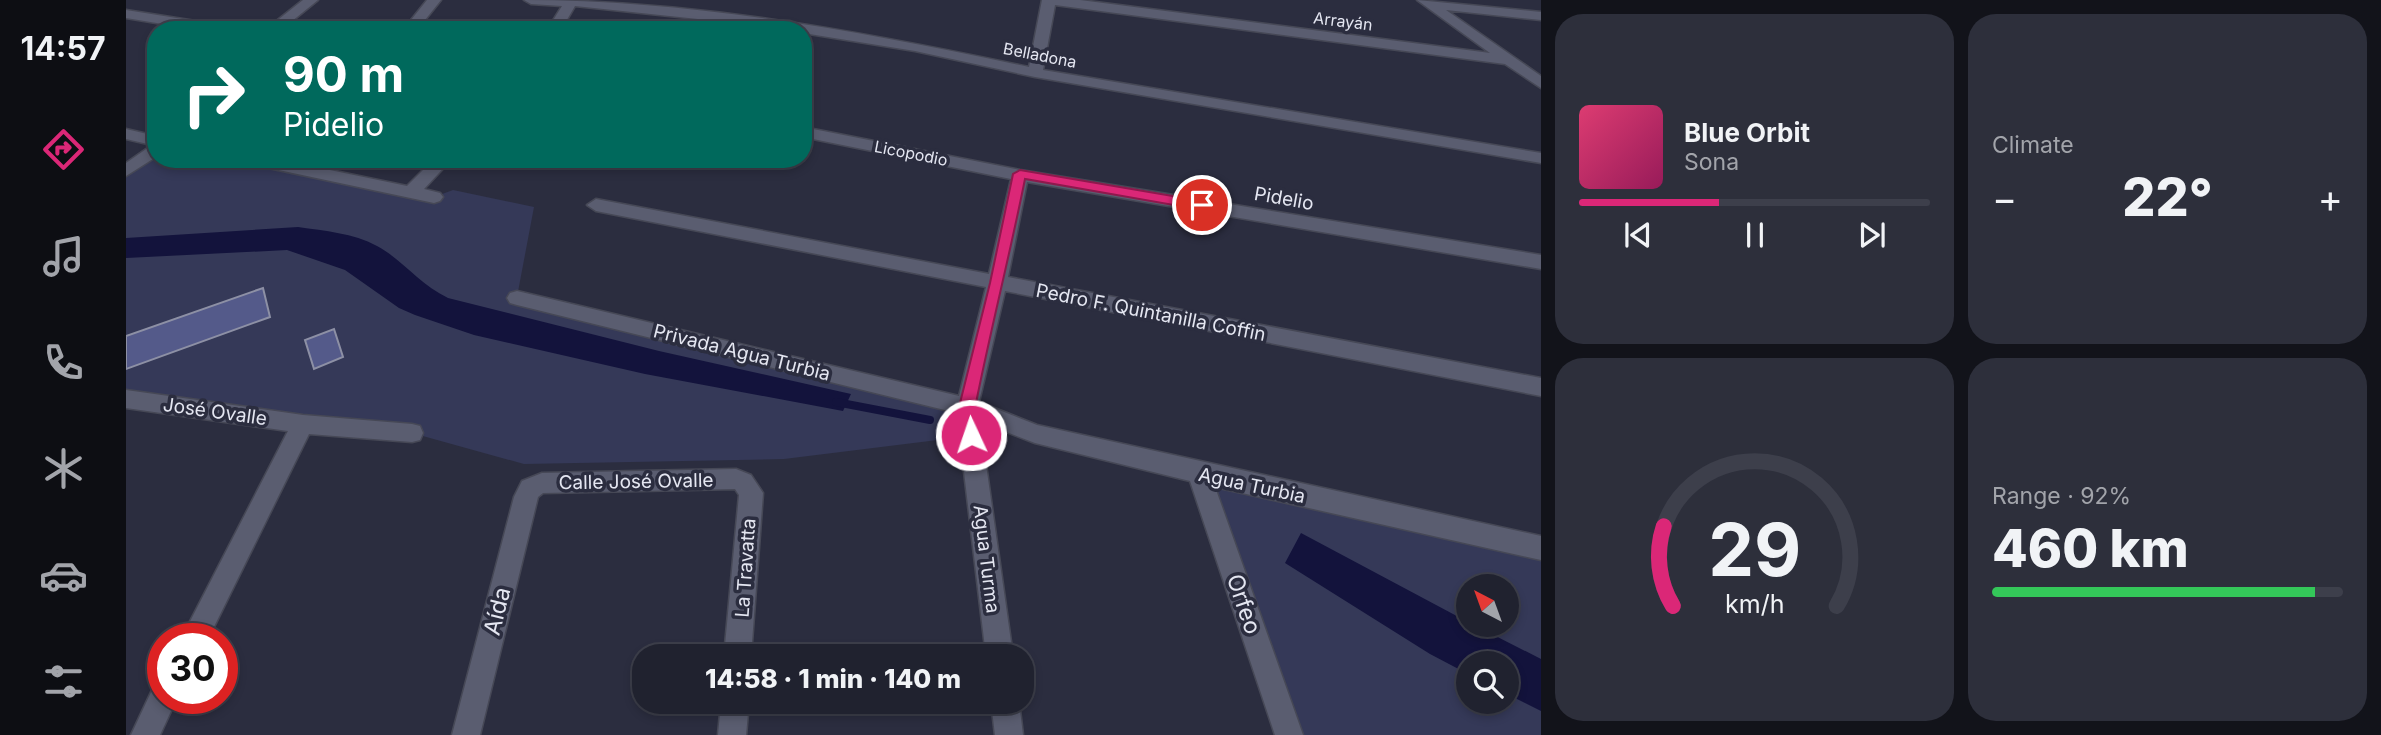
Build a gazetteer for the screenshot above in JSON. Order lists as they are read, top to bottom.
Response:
{
  "streets": {
    "street": [
      "Arrayán",
      "Belladona",
      "Licopodio",
      "Pidelio",
      "Pedro F. Quintanilla Coffin",
      "Privada Agua Turbia",
      "José Ovalle",
      "Calle José Ovalle",
      "Agua Turbia",
      "Agua Turma",
      "La Travatta",
      "Orfeo",
      "Aída"
    ]
  },
  "crossings": [
    ["Licopodio", "Pidelio"],
    ["Licopodio", "Agua Turma"],
    ["Pidelio", "Agua Turma"],
    ["Pedro F. Quintanilla Coffin", "Agua Turma"],
    ["Privada Agua Turbia", "Agua Turbia"],
    ["Privada Agua Turbia", "Agua Turma"],
    ["Calle José Ovalle", "La Travatta"],
    ["Calle José Ovalle", "Aída"],
    ["Agua Turbia", "Agua Turma"],
    ["Agua Turbia", "Orfeo"]
  ],
  "north": "top left",
  "page": {
    "tabs": "14:57",
    "tile": [
      "Climate",
      ["Range · 92%", "460 km"]
    ],
    "turn": ["90 m", "Pidelio"],
    "song": ["Blue Orbit", "Sona"],
    "heat": ["−", "22°", "+"],
    "limit": "30",
    "trip": "14:58 · 1 min · 140 m",
    "gauge": ["29", "km/h"]
  }
}
